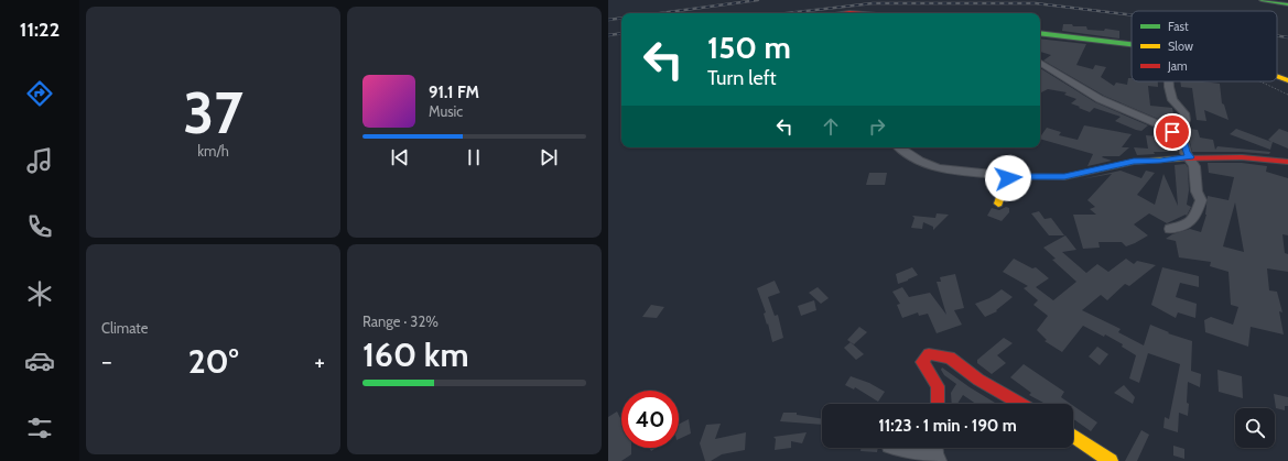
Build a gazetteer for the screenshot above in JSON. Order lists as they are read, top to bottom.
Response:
{
  "legend": ["Fast", "Slow", "Jam"],
  "page": {
    "tabs": "11:22",
    "tile": [
      ["37", "km/h"],
      "Climate",
      ["Range · 32%", "160 km"]
    ],
    "turn": ["150 m", "Turn left"],
    "song": ["91.1 FM", "Music"],
    "heat": ["−", "20°", "+"],
    "limit": "40",
    "trip": "11:23 · 1 min · 190 m"
  }
}
